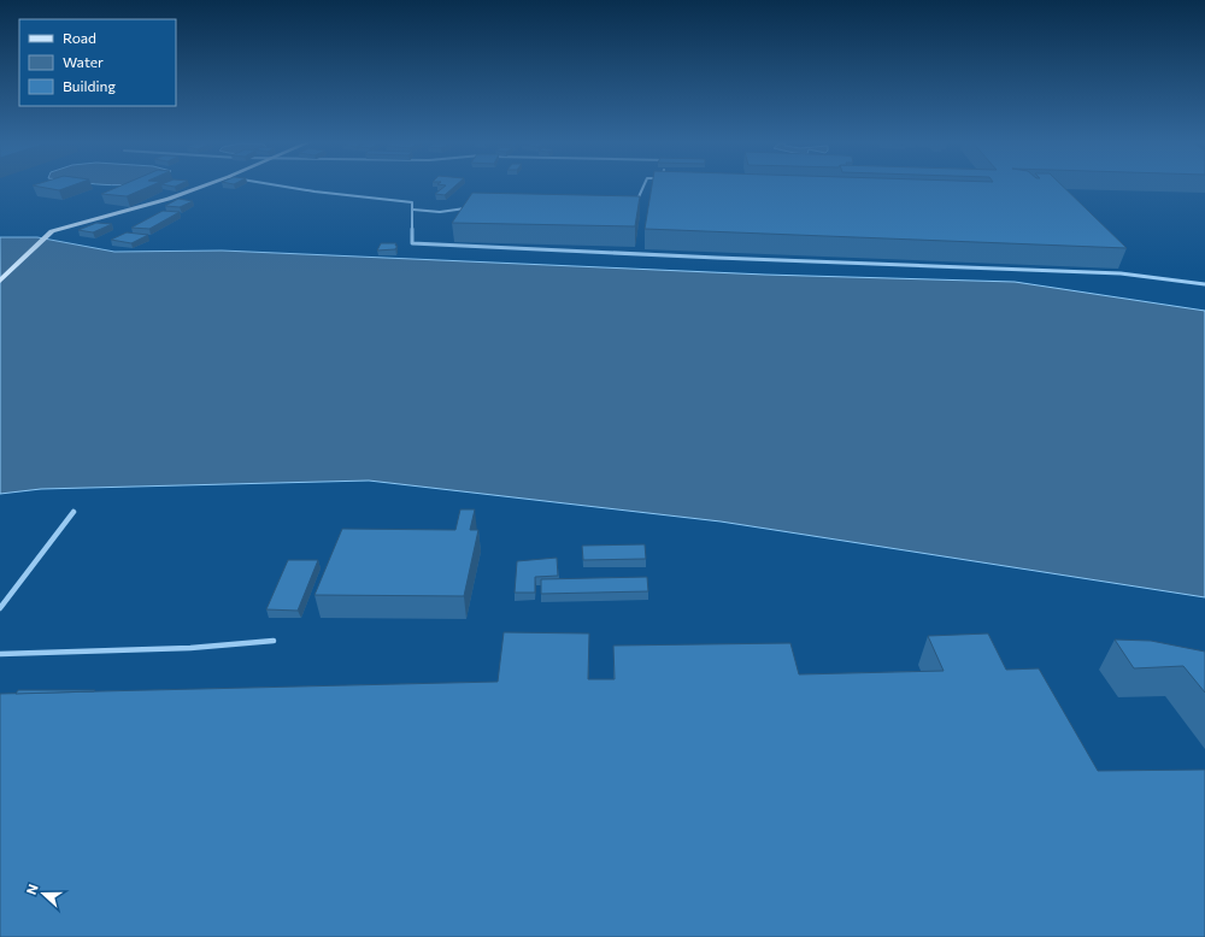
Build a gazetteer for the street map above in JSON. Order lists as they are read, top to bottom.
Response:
{
  "legend": ["Road", "Water", "Building"],
  "north": "left"
}
